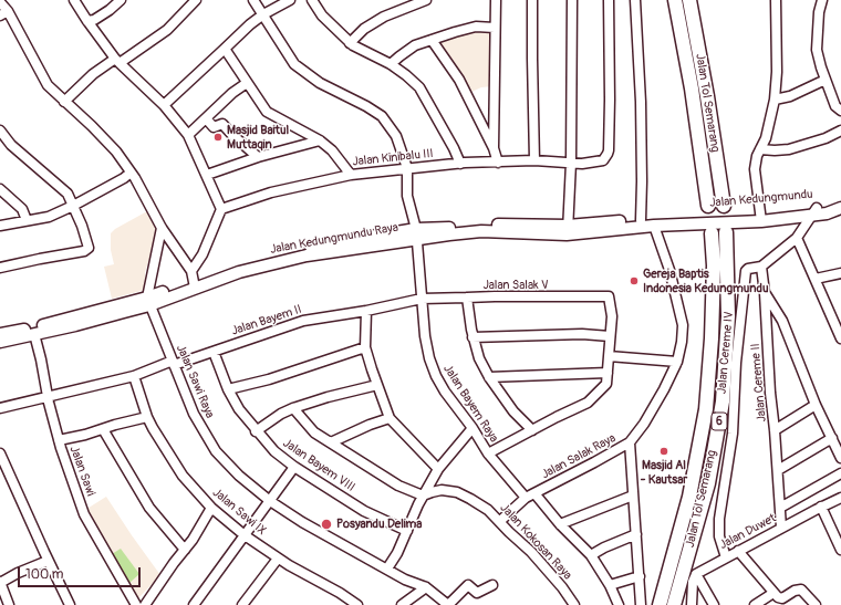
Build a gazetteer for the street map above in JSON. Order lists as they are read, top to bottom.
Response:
{
  "streets": {
    "highway": ["Jalan Tol Semarang", "6"],
    "main road": ["Jalan Kedungmundu", "Jalan Kedungmundu Raya"],
    "street": [
      "Jalan Kinibalu III",
      "Jalan Salak V",
      "Jalan Bayem II",
      "Jalan Cereme IV",
      "Jalan Sawi Raya",
      "Jalan Cereme II",
      "Jalan Bayem Raya",
      "Jalan Salak Raya",
      "Jalan Bayem VIII",
      "Jalan Sawi",
      "Jalan Sawi IX",
      "Jalan Duwet",
      "Jalan Kokosan Raya"
    ]
  },
  "crossings": [
    ["Jalan Kinibalu III", "Jalan Bayem Raya"],
    ["Jalan Kedungmundu", "Jalan Kedungmundu Raya"],
    ["Jalan Kedungmundu Raya", "Jalan Sawi Raya"],
    ["Jalan Kedungmundu Raya", "Jalan Bayem Raya"],
    ["Jalan Kedungmundu Raya", "Jalan Salak Raya"],
    ["Jalan Kedungmundu Raya", "Jalan Sawi"],
    ["Jalan Salak V", "Jalan Bayem II"],
    ["Jalan Salak V", "Jalan Bayem Raya"],
    ["Jalan Bayem II", "Jalan Sawi Raya"],
    ["Jalan Bayem II", "Jalan Bayem Raya"],
    ["Jalan Bayem II", "Jalan Bayem VIII"],
    ["Jalan Bayem II", "Jalan Sawi"],
    ["Jalan Bayem II", "Jalan Sawi IX"],
    ["Jalan Cereme IV", "Jalan Cereme II"],
    ["Jalan Cereme IV", "Jalan Duwet"],
    ["Jalan Cereme II", "Jalan Duwet"],
    ["Jalan Bayem Raya", "Jalan Salak Raya"],
    ["Jalan Salak Raya", "Jalan Kokosan Raya"]
  ],
  "places": [
    "Masjid Baitul Muttaqin",
    "Gereja Baptis Indonesia Kedungmundu",
    "Masjid Al - Kautsar",
    "Posyandu Delima"
  ],
  "scale_bar": "100 m"
}
